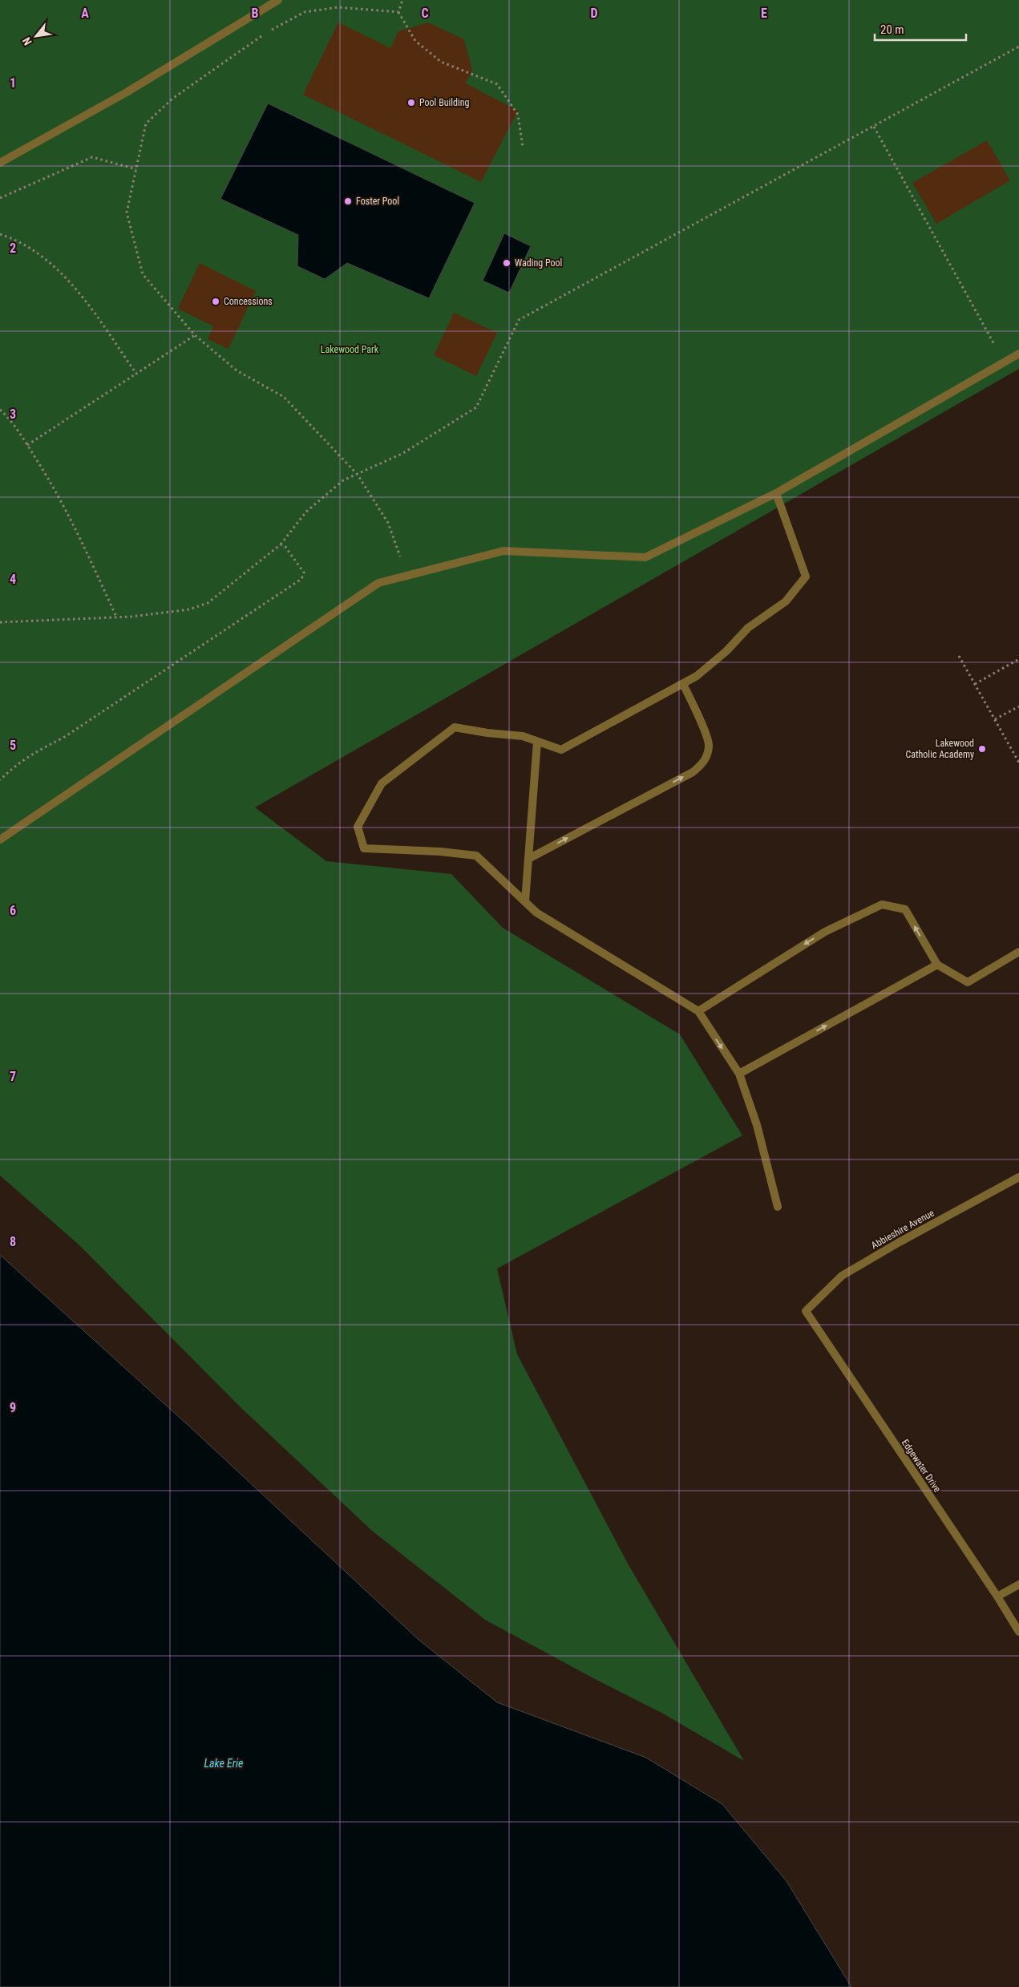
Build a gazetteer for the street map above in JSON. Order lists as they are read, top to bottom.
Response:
{
  "streets": {
    "street": ["Abbieshire Avenue", "Edgewater Drive"]
  },
  "crossings": [
    ["Abbieshire Avenue", "Edgewater Drive"]
  ],
  "water": ["Lake Erie"],
  "parks": ["Lakewood Park"],
  "places": [
    "Pool Building",
    "Foster Pool",
    "Wading Pool",
    "Concessions",
    "Lakewood Catholic Academy"
  ],
  "scale_bar": "20 m",
  "north": "bottom left",
  "grid": {
    "columns": [
      "A",
      "B",
      "C",
      "D",
      "E"
    ],
    "rows": [
      "1",
      "2",
      "3",
      "4",
      "5",
      "6",
      "7",
      "8",
      "9"
    ]
  }
}
